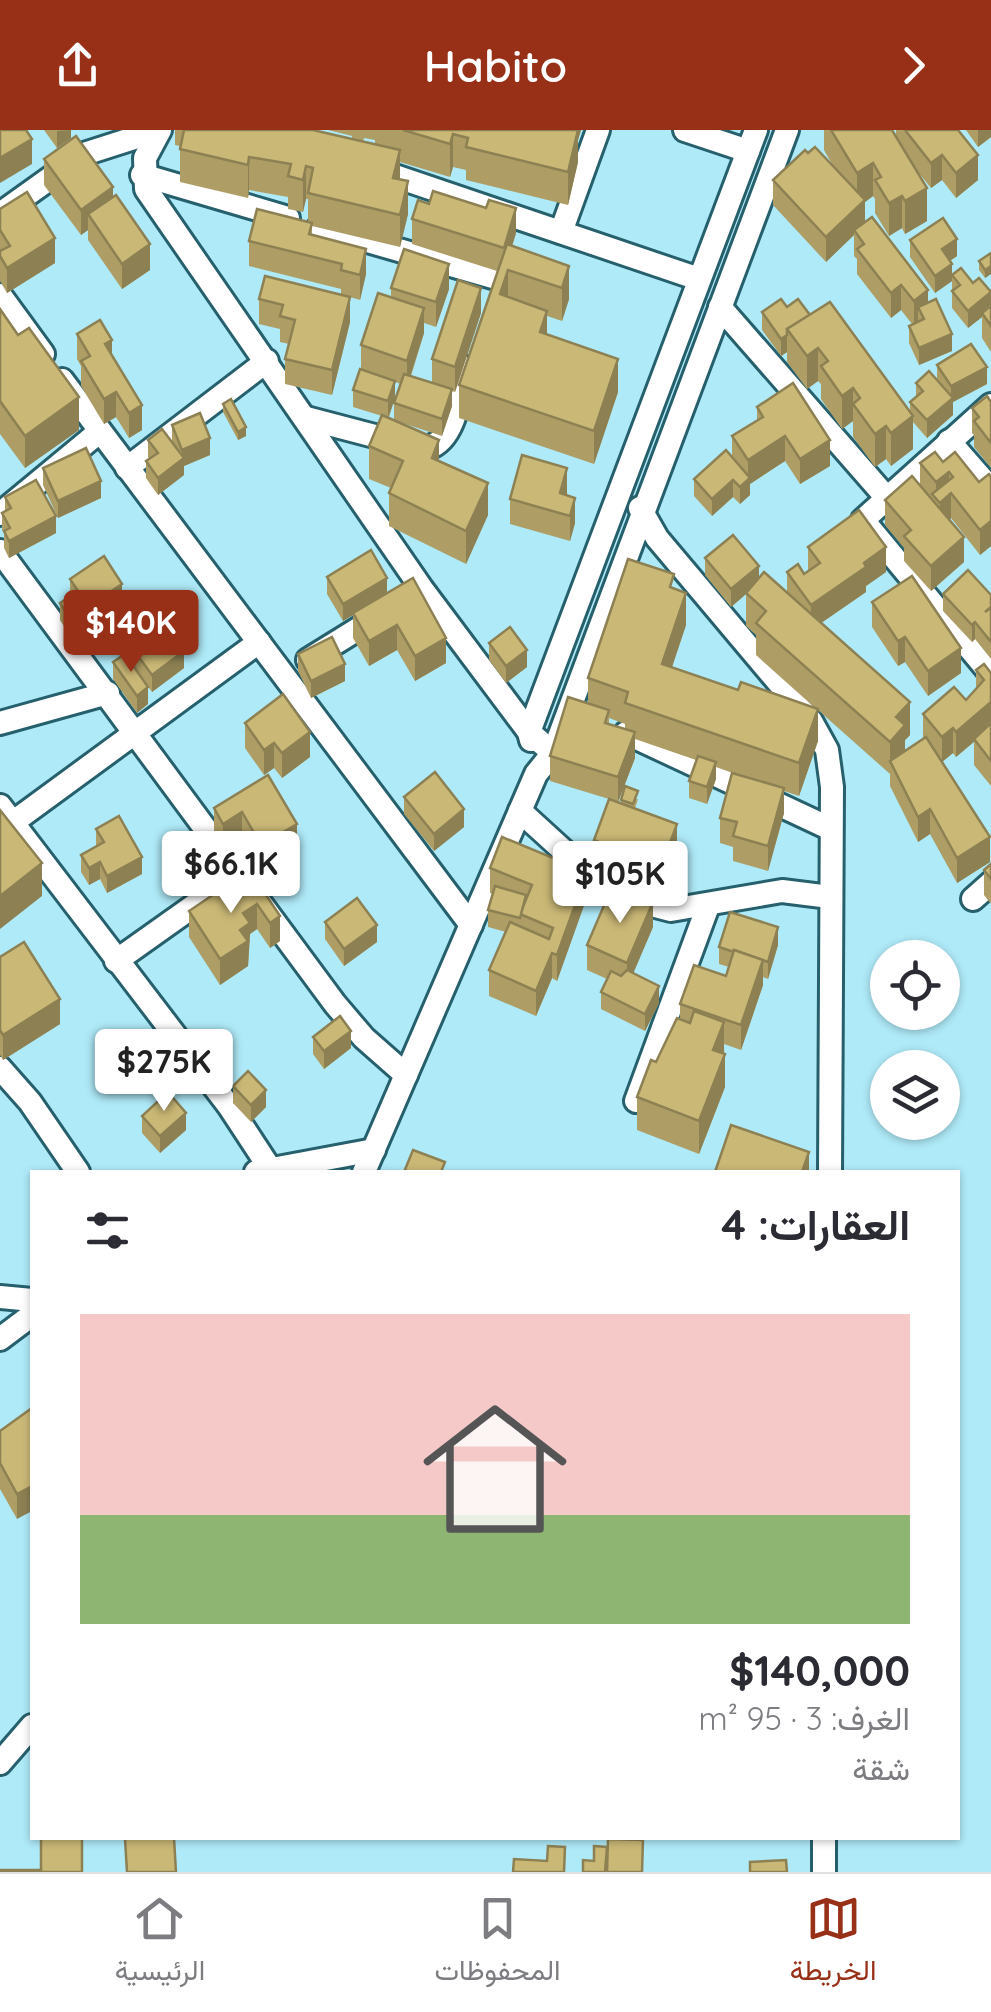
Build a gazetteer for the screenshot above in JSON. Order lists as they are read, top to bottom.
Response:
{
  "page": {
    "header": "Habito",
    "price": [
      "$140K",
      "$66.1K",
      "$105K",
      "$275K"
    ],
    "heading": "العقارات: 4",
    "list": [
      {
        "name": "$140,000",
        "note": "الغرف: 3 · 95 m² · شقة"
      }
    ],
    "tabs": ["الخريطة", "المحفوظات", "الرئيسية"]
  }
}
